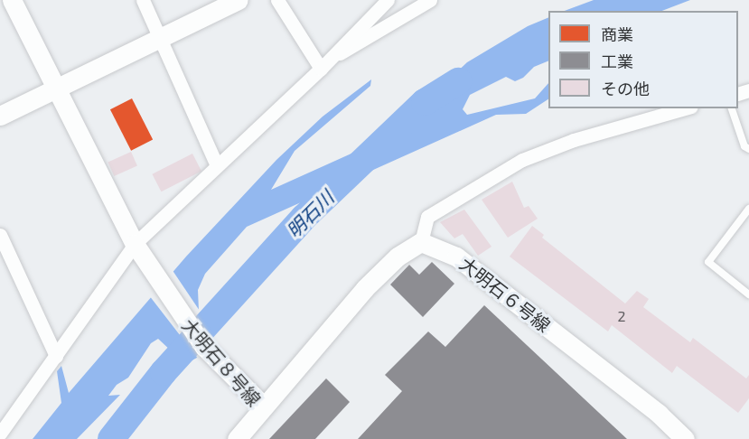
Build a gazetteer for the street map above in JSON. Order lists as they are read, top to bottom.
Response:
{
  "streets": {
    "street": ["大明石６号線", "大明石８号線"]
  },
  "water": ["明石川"],
  "house_numbers": ["2"],
  "legend": ["商業", "工業", "その他"]
}
